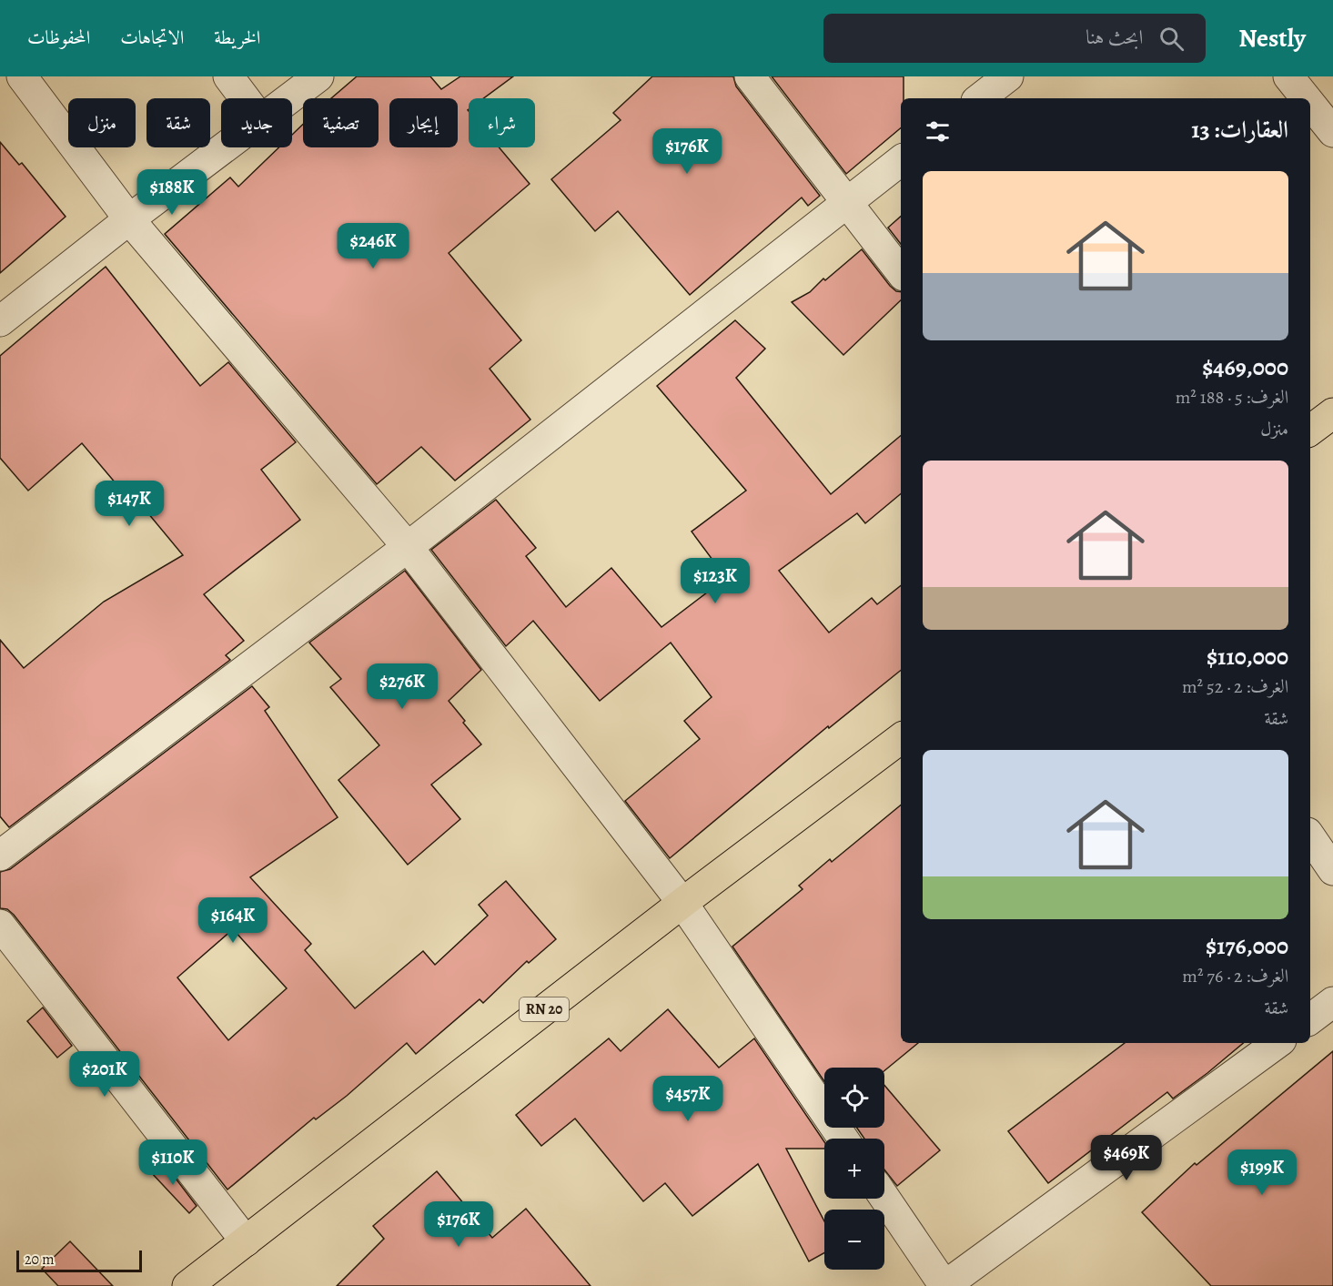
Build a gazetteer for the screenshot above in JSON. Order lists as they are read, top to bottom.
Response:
{
  "streets": {
    "highway": ["RN 20"]
  },
  "scale_bar": "20 m",
  "page": {
    "header": "Nestly",
    "search": "ابحث هنا",
    "nav": ["الخريطة", "الاتجاهات", "المحفوظات"],
    "chip": [
      "شراء",
      "إيجار",
      "تصفية",
      "جديد",
      "شقة",
      "منزل"
    ],
    "heading": "العقارات: 13",
    "price": [
      "$176K",
      "$188K",
      "$246K",
      "$147K",
      "$123K",
      "$276K",
      "$164K",
      "$201K",
      "$457K",
      "$469K",
      "$110K",
      "$199K",
      "$176K"
    ],
    "list": [
      {
        "name": "$469,000",
        "note": "الغرف: 5 · 188 m² · منزل"
      },
      {
        "name": "$110,000",
        "note": "الغرف: 2 · 52 m² · شقة"
      },
      {
        "name": "$176,000",
        "note": "الغرف: 2 · 76 m² · شقة"
      }
    ],
    "map_buttons": ["+", "−"],
    "scale": "20 m"
  }
}
